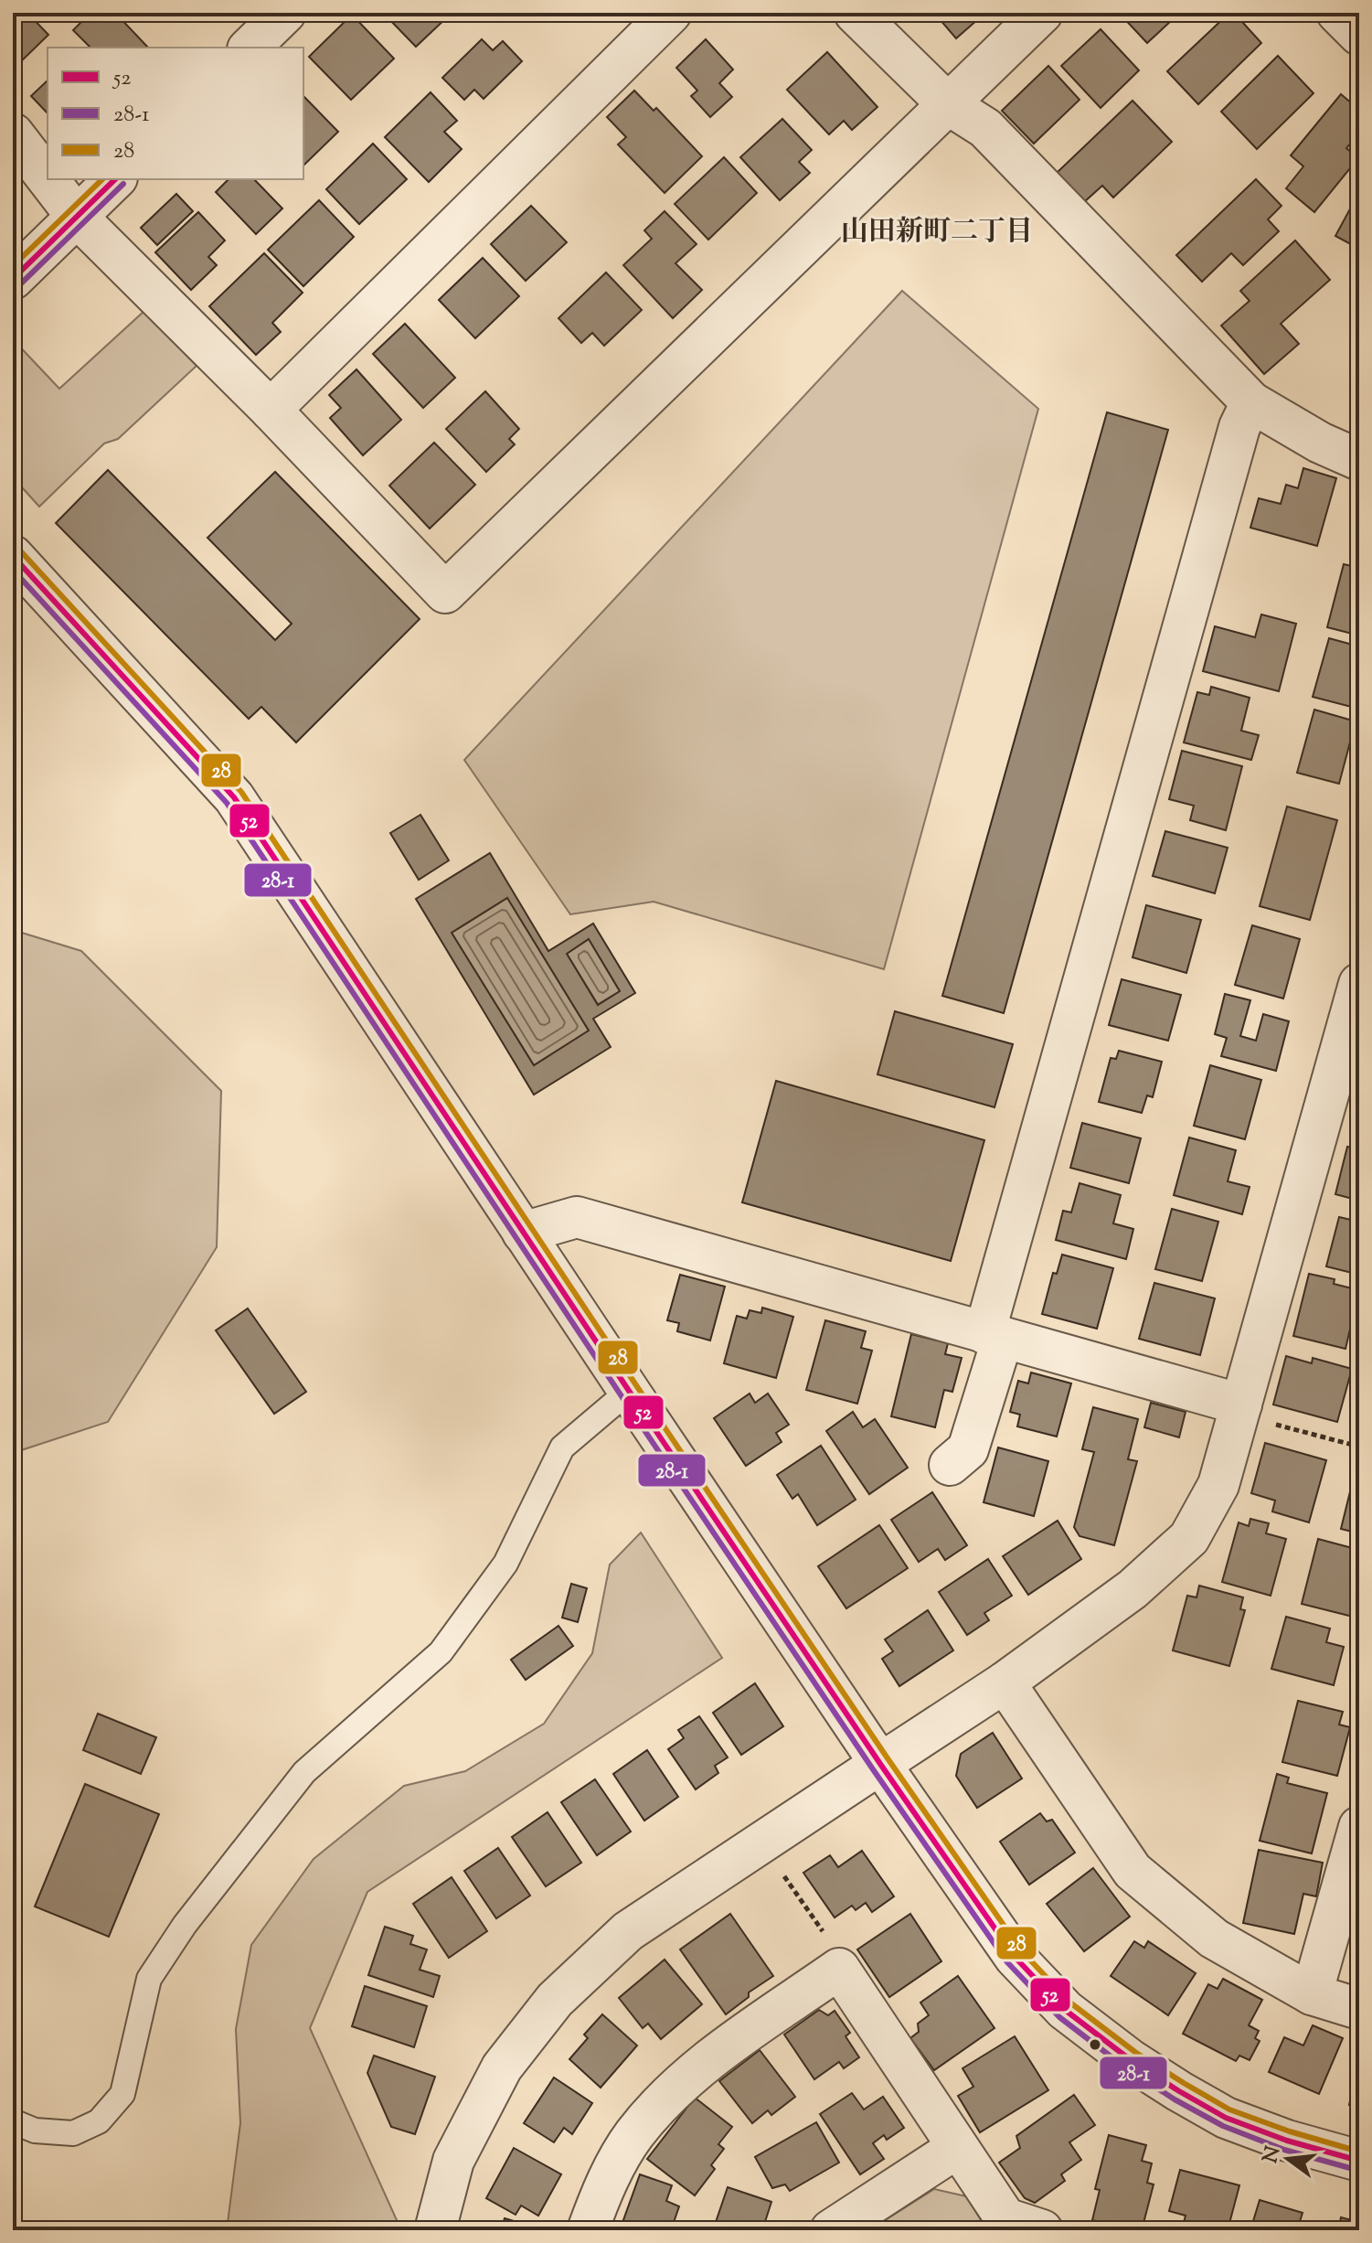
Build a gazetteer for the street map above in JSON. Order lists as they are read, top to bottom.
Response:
{
  "districts": ["山田新町二丁目"],
  "lines": ["transit line 52", "transit line 28", "transit line 28-1"],
  "legend": ["52", "28-1", "28"],
  "north": "left"
}
